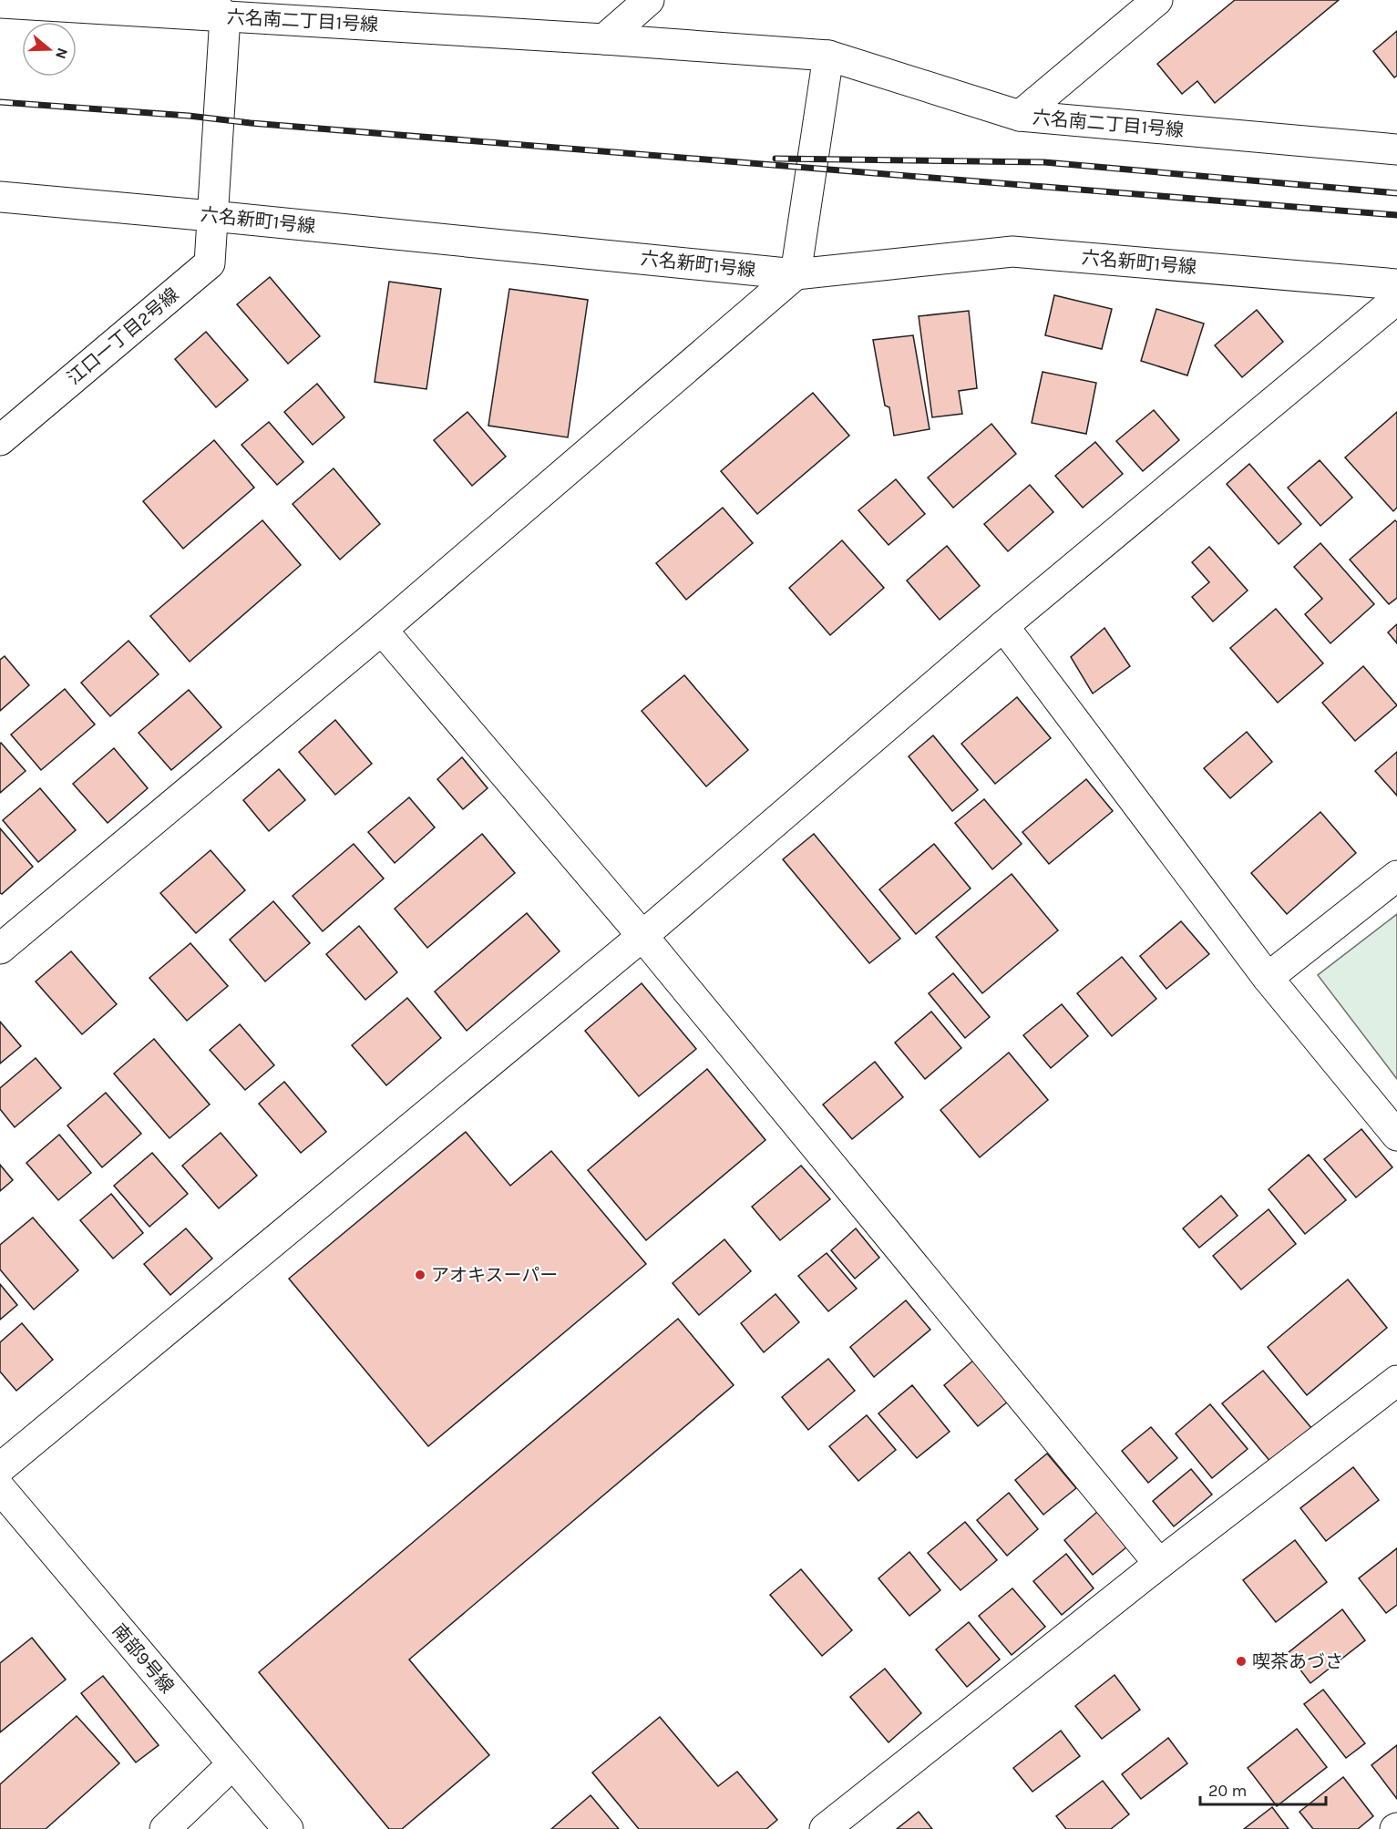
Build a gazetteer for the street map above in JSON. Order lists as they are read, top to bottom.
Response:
{
  "streets": {
    "street": [
      "六名南二丁目1号線",
      "六名新町1号線",
      "江口一丁目2号線",
      "南部9号線"
    ]
  },
  "crossings": [
    ["六名南二丁目1号線", "江口一丁目2号線"],
    ["六名新町1号線", "江口一丁目2号線"]
  ],
  "places": ["アオキスーパー", "喫茶あづさ"],
  "scale_bar": "20 m",
  "north": "right"
}
